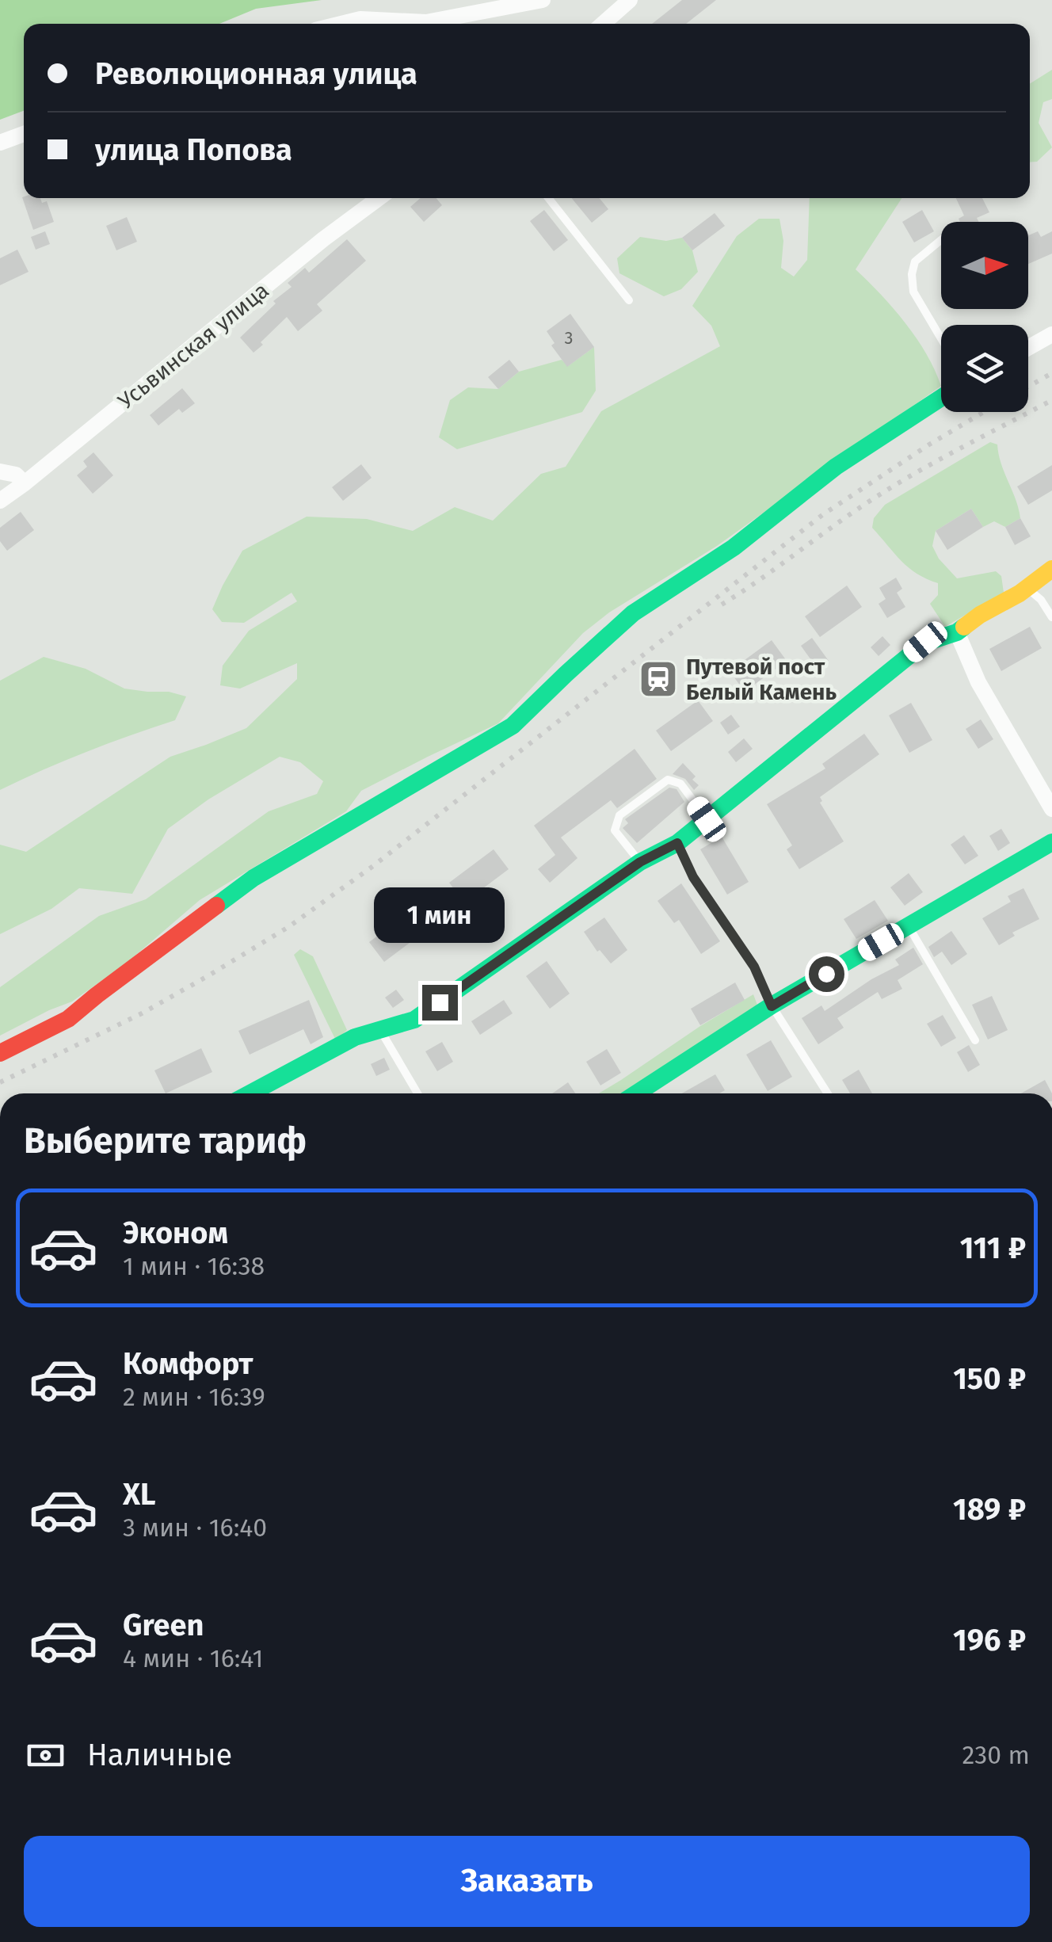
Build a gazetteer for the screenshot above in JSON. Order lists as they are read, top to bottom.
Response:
{
  "streets": {
    "street": ["Усьвинская улица"]
  },
  "places": {
    "station": ["Путевой пост Белый Камень"]
  },
  "house_numbers": ["3"],
  "north": "right",
  "page": {
    "banner": ["Революционная улица", "улица Попова"],
    "bubble": "1 мин",
    "heading": "Выберите тариф",
    "list": [
      {
        "name": "Эконом",
        "note": "1 мин · 16:38",
        "value": "111 ₽"
      },
      {
        "name": "Комфорт",
        "note": "2 мин · 16:39",
        "value": "150 ₽"
      },
      {
        "name": "XL",
        "note": "3 мин · 16:40",
        "value": "189 ₽"
      },
      {
        "name": "Green",
        "note": "4 мин · 16:41",
        "value": "196 ₽"
      }
    ],
    "pay": ["Наличные", "230 m"],
    "buttons": "Заказать"
  }
}
